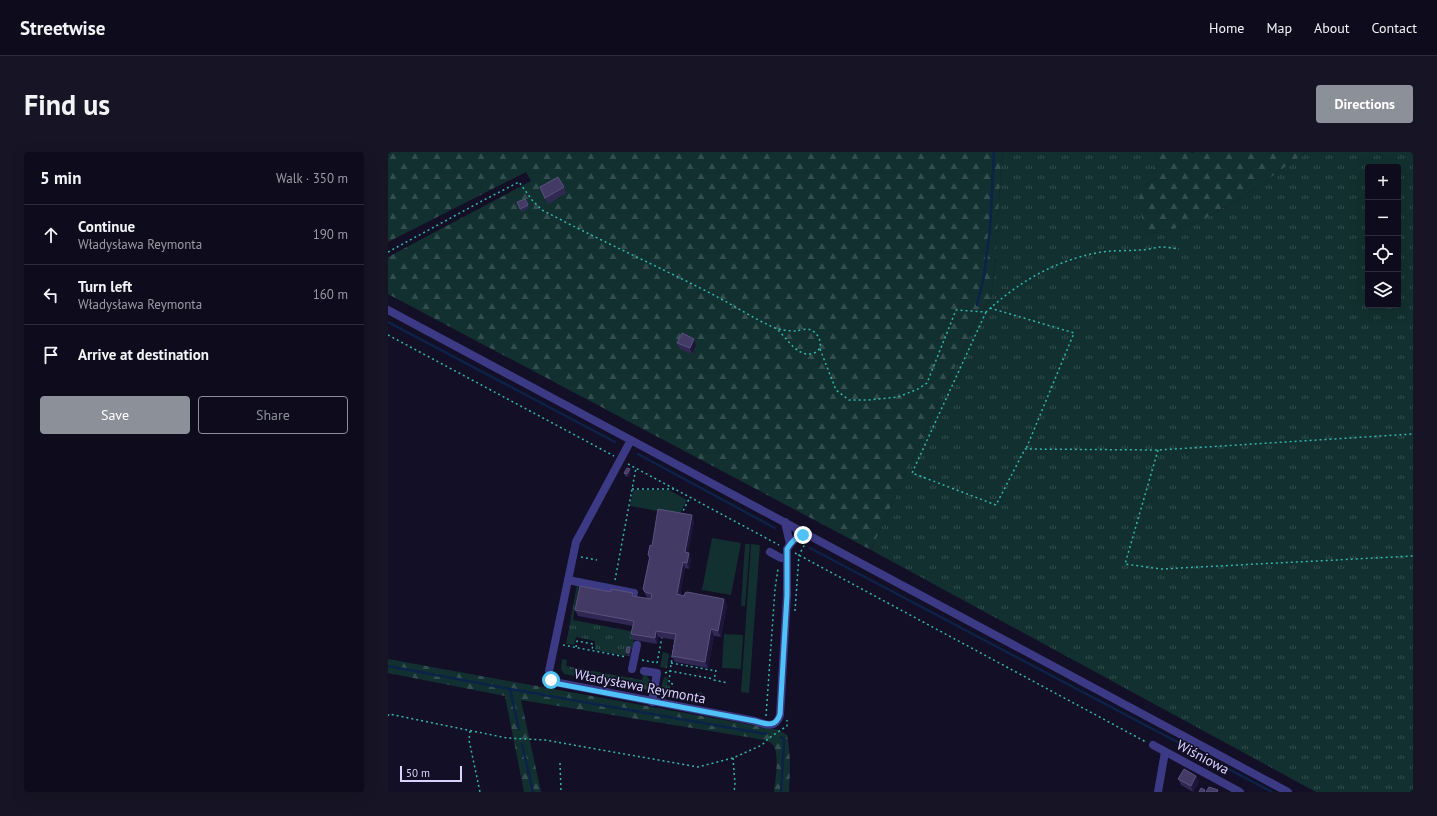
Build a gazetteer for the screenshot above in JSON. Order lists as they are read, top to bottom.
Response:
{
  "streets": {
    "street": ["Władysława Reymonta", "Wiśniowa"]
  },
  "scale_bar": "50 m",
  "page": {
    "header": "Streetwise",
    "nav": [
      "Home",
      "Map",
      "About",
      "Contact"
    ],
    "buttons": [
      "Directions",
      ["Save", "Share"]
    ],
    "title": "Find us",
    "heading": ["5 min", "Walk · 350 m"],
    "map_buttons": ["+", "−"],
    "list": [
      ["Continue", "Władysława Reymonta", "190 m"],
      ["Turn left", "Władysława Reymonta", "160 m"],
      "Arrive at destination"
    ],
    "scale": "50 m"
  }
}
